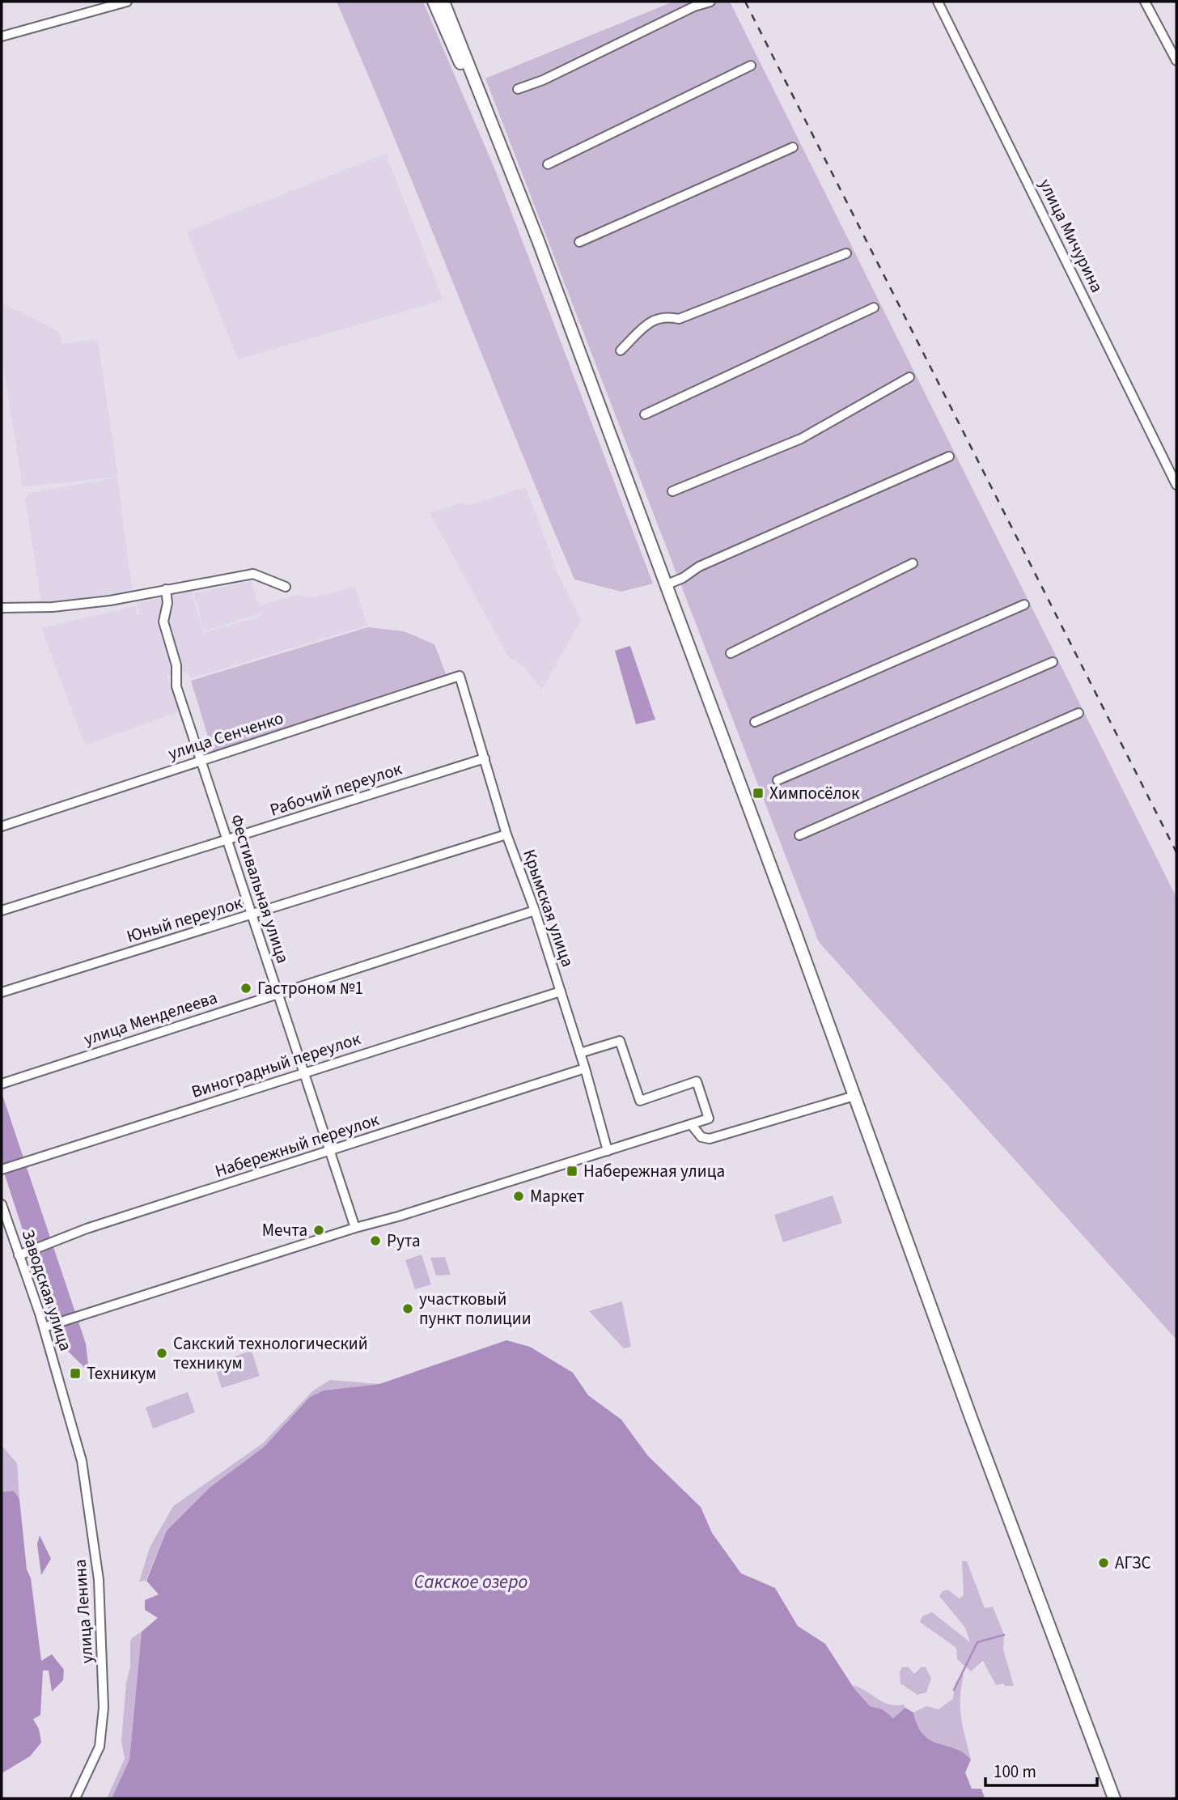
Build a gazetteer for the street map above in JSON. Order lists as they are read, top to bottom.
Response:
{
  "streets": {
    "street": [
      "улица Мичурина",
      "улица Сенченко",
      "Рабочий переулок",
      "Фестивальная улица",
      "Крымская улица",
      "Юный переулок",
      "улица Менделеева",
      "Виноградный переулок",
      "Набережный переулок",
      "Заводская улица",
      "улица Ленина"
    ]
  },
  "crossings": [
    ["улица Сенченко", "Фестивальная улица"],
    ["улица Сенченко", "Крымская улица"],
    ["Рабочий переулок", "Фестивальная улица"],
    ["Рабочий переулок", "Крымская улица"],
    ["Фестивальная улица", "Юный переулок"],
    ["Фестивальная улица", "улица Менделеева"],
    ["Фестивальная улица", "Виноградный переулок"],
    ["Фестивальная улица", "Набережный переулок"],
    ["Крымская улица", "Юный переулок"],
    ["Крымская улица", "улица Менделеева"],
    ["Крымская улица", "Виноградный переулок"],
    ["Крымская улица", "Набережный переулок"],
    ["Набережный переулок", "Заводская улица"],
    ["Заводская улица", "улица Ленина"]
  ],
  "water": ["Сакское озеро"],
  "places": {
    "transit": ["Химпосёлок", "Набережная улица", "Техникум"],
    "other": [
      "Гастроном №1",
      "Маркет",
      "Мечта",
      "Рута",
      "участковый пункт полиции",
      "Сакский технологический техникум",
      "АГЗС"
    ]
  },
  "scale_bar": "100 m"
}
